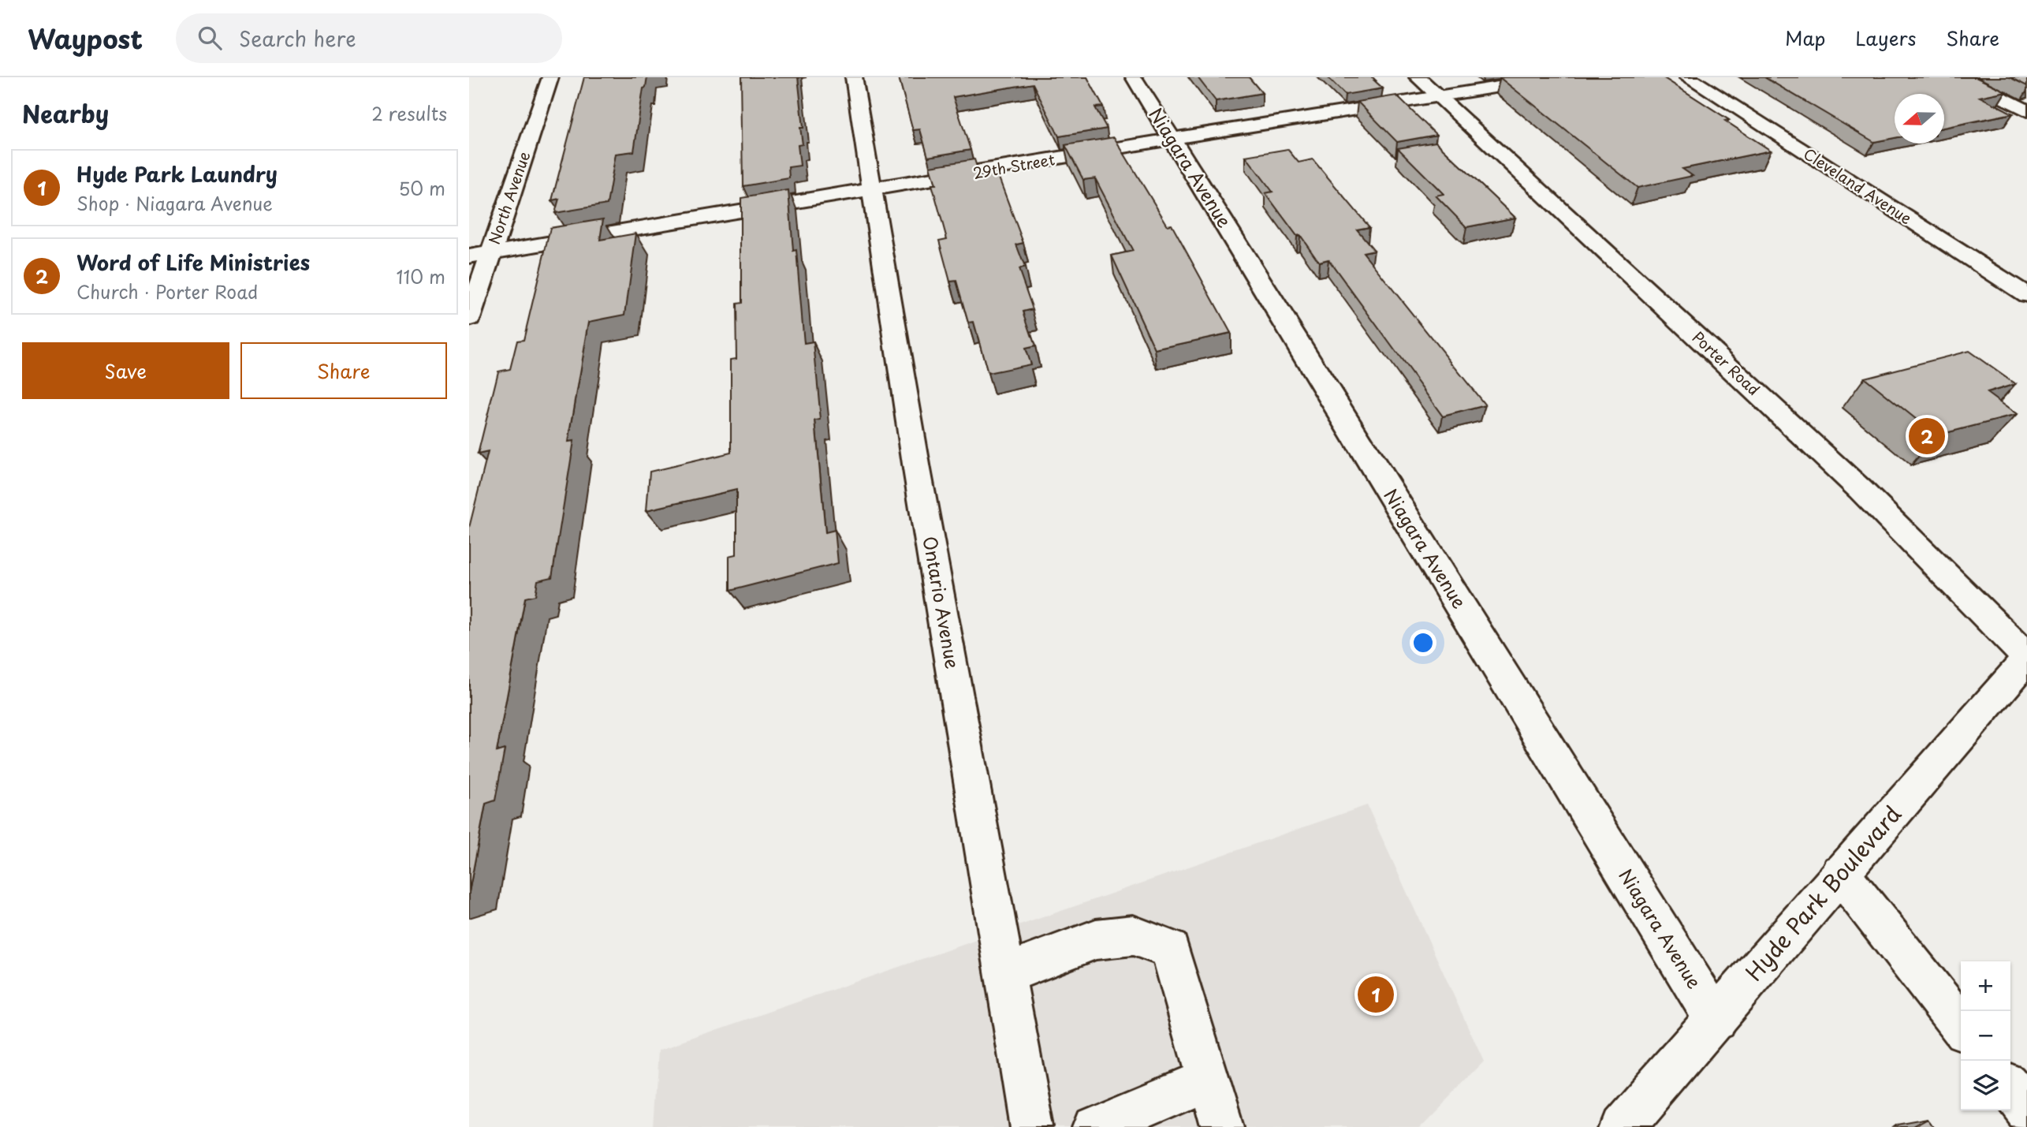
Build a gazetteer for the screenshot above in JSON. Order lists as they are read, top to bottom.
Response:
{
  "streets": {
    "street": [
      "29th Street",
      "Niagara Avenue",
      "Cleveland Avenue",
      "North Avenue",
      "Porter Road",
      "Ontario Avenue",
      "Hyde Park Boulevard"
    ]
  },
  "crossings": [
    ["29th Street", "Niagara Avenue"],
    ["29th Street", "North Avenue"],
    ["29th Street", "Porter Road"],
    ["29th Street", "Ontario Avenue"],
    ["Niagara Avenue", "Hyde Park Boulevard"],
    ["Porter Road", "Hyde Park Boulevard"]
  ],
  "north": "left",
  "page": {
    "header": "Waypost",
    "search": "Search here",
    "nav": ["Map", "Layers", "Share"],
    "heading": ["Nearby", "2 results"],
    "list": [
      {
        "mark": "1",
        "name": "Hyde Park Laundry",
        "note": "Shop · Niagara Avenue",
        "value": "50 m"
      },
      {
        "mark": "2",
        "name": "Word of Life Ministries",
        "note": "Church · Porter Road",
        "value": "110 m"
      }
    ],
    "buttons": ["Save", "Share"],
    "pins": ["2", "1"],
    "map_buttons": ["+", "−"]
  }
}
